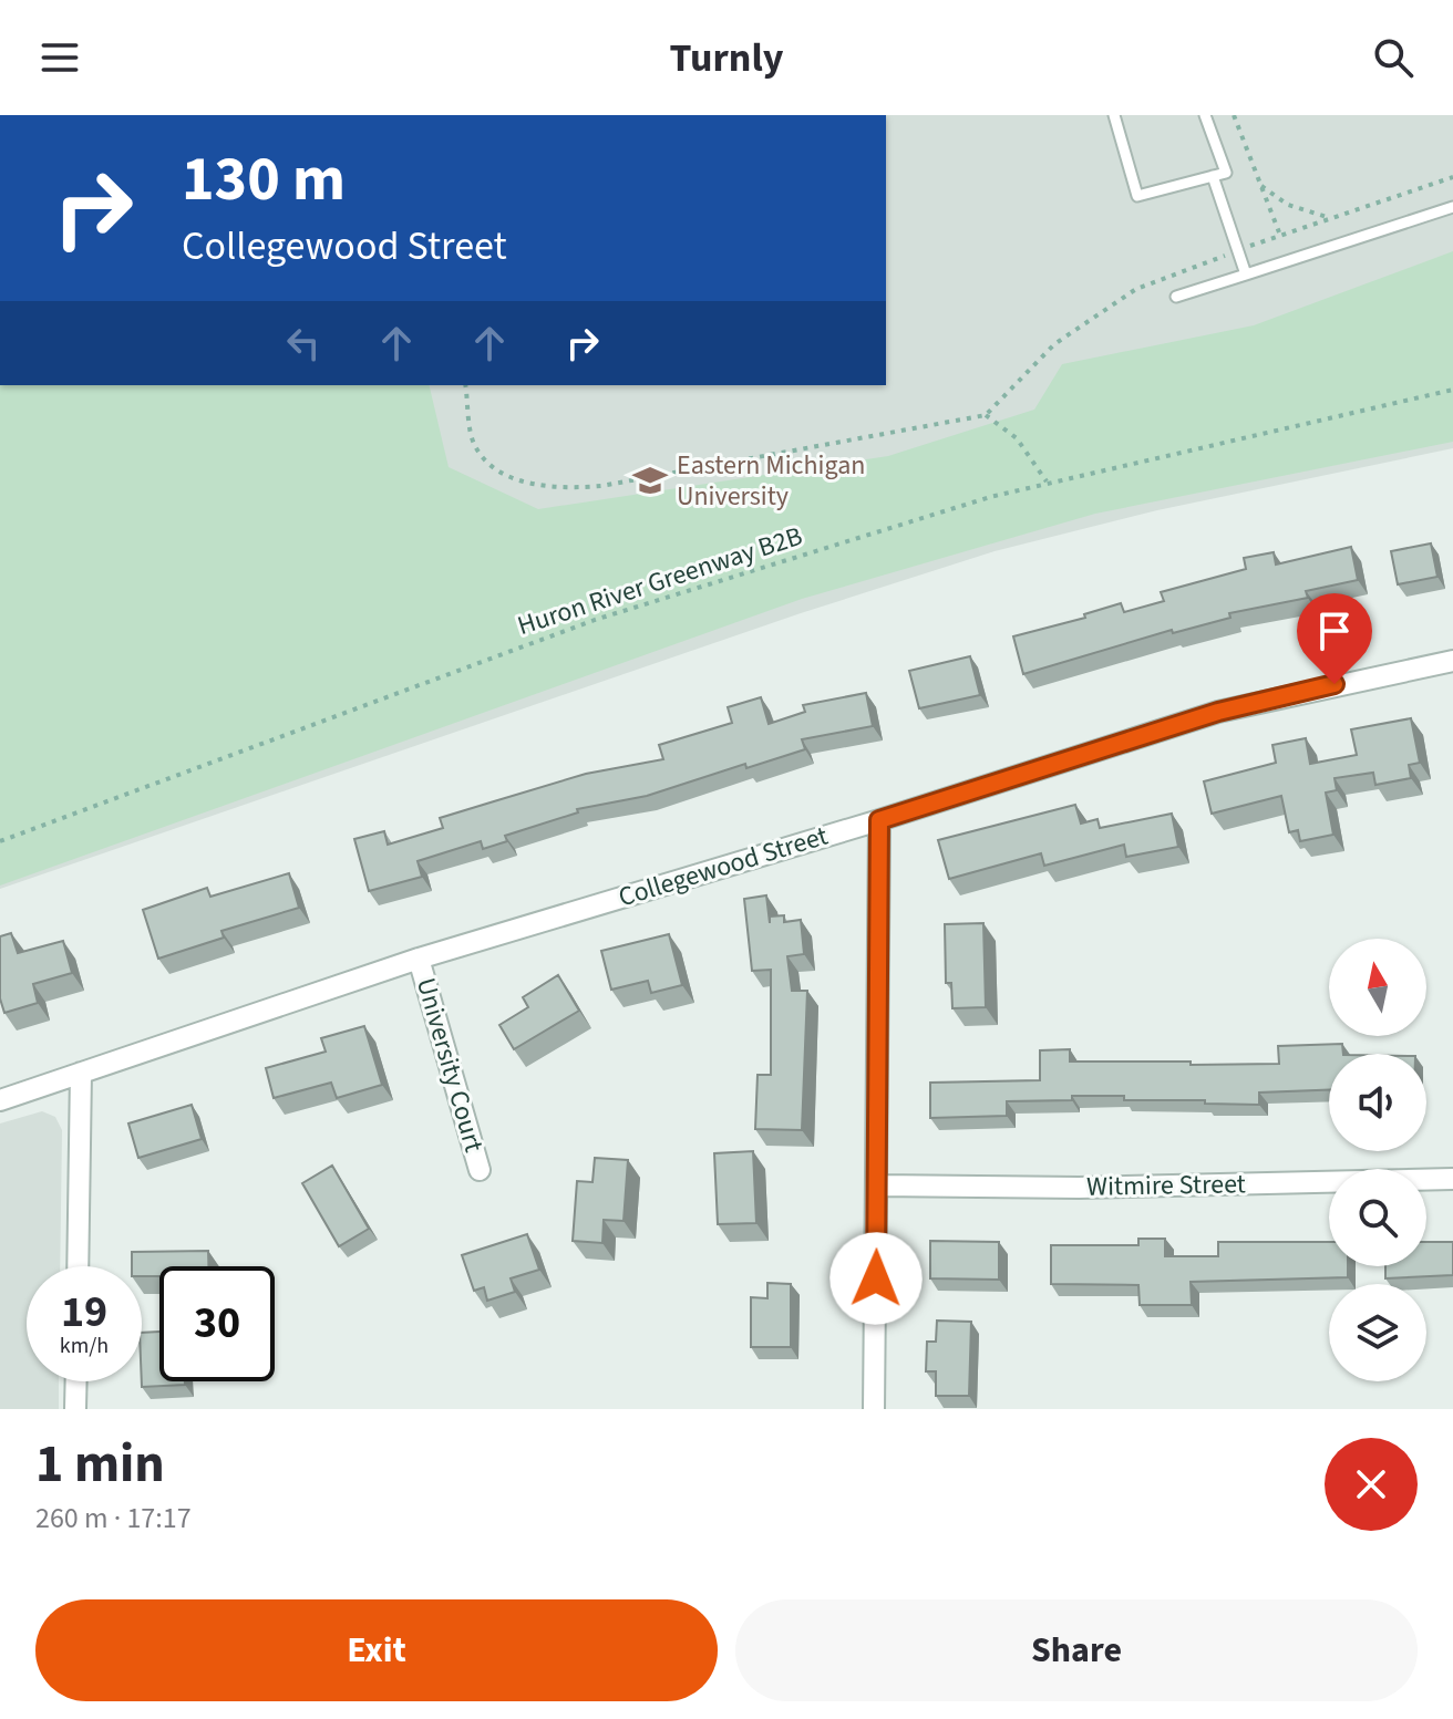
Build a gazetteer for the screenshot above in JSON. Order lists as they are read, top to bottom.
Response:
{
  "streets": {
    "street": ["Collegewood Street", "University Court", "Witmire Street"],
    "path": ["Huron River Greenway B2B"]
  },
  "crossings": [
    ["Collegewood Street", "University Court"]
  ],
  "places": {
    "school or university": ["Eastern Michigan University"]
  },
  "north": "top",
  "page": {
    "header": "Turnly",
    "turn": ["130 m", "Collegewood Street"],
    "speed": "19 km/h",
    "limit": "30",
    "heading": ["1 min", "260 m · 17:17"],
    "buttons": ["Exit", "Share"]
  }
}
